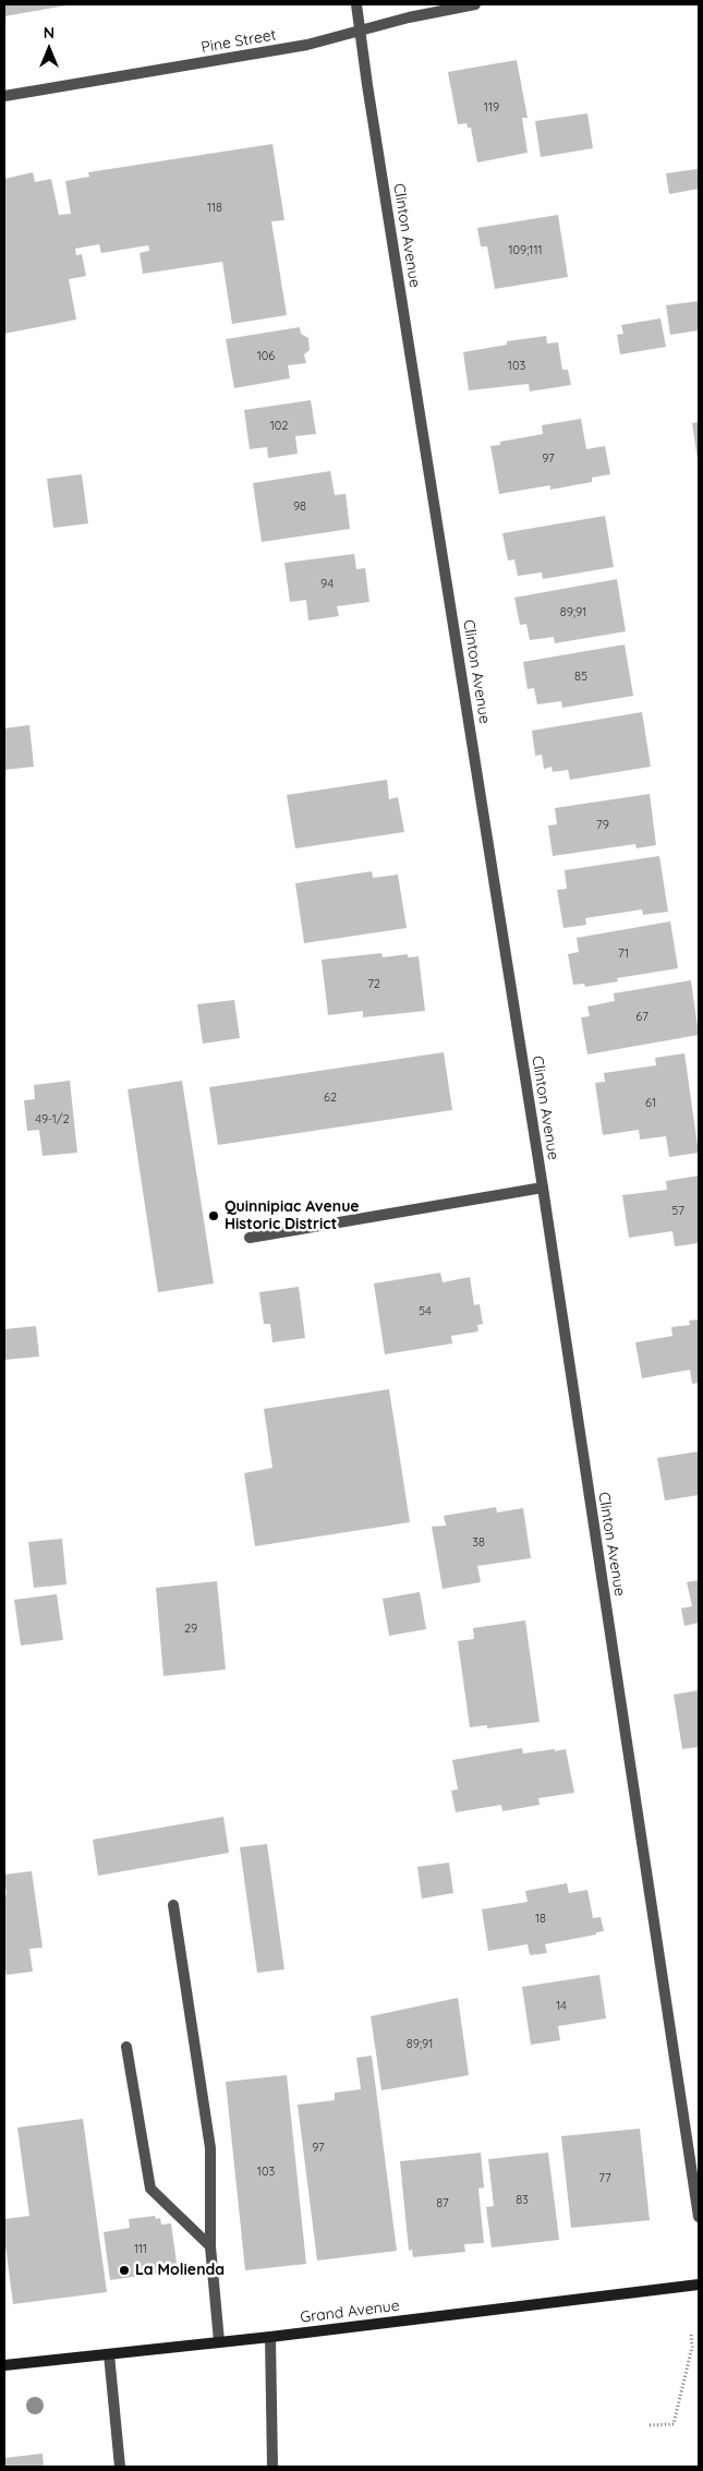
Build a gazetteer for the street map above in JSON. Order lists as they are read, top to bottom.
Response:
{
  "streets": {
    "main road": ["Grand Avenue"],
    "street": ["Pine Street", "Clinton Avenue"]
  },
  "crossings": [
    ["Pine Street", "Clinton Avenue"]
  ],
  "places": ["Quinnipiac Avenue Historic District", "La Molienda"],
  "house_numbers": [
    "119",
    "118",
    "109;111",
    "106",
    "103",
    "102",
    "97",
    "98",
    "94",
    "89;91",
    "85",
    "79",
    "71",
    "72",
    "67",
    "62",
    "61",
    "49-1/2",
    "57",
    "54",
    "38",
    "29",
    "18",
    "14",
    "89;91",
    "97",
    "103",
    "77",
    "83",
    "87",
    "111"
  ],
  "north": "top"
}
